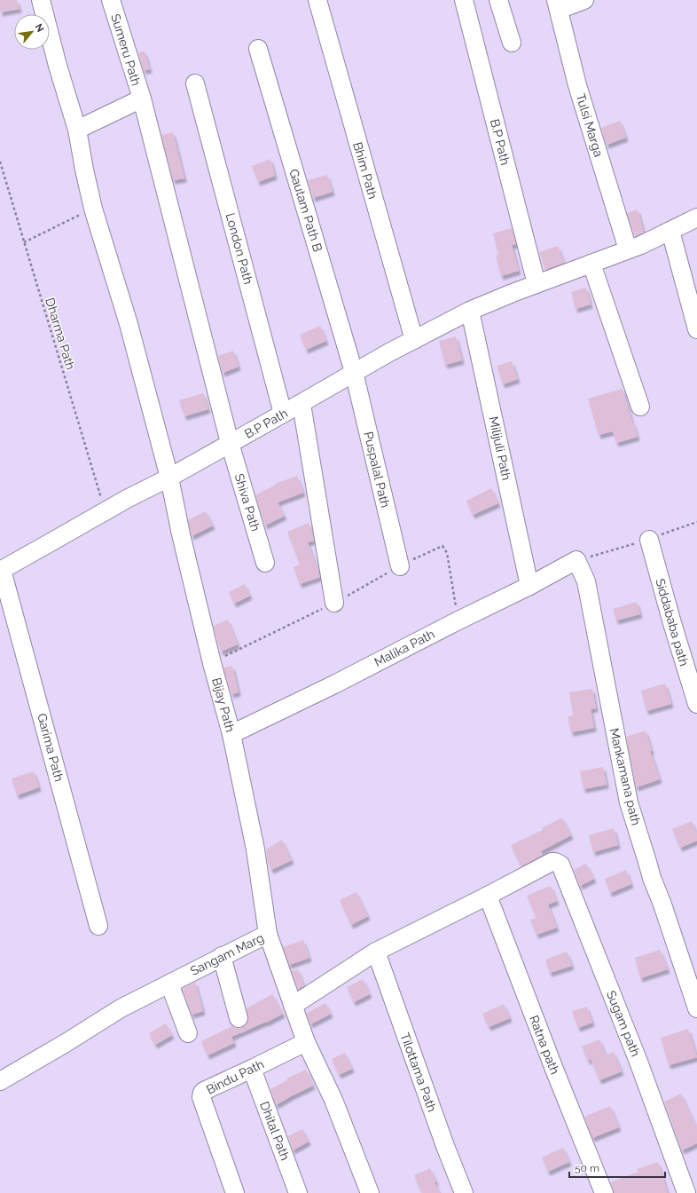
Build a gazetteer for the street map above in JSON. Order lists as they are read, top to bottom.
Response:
{
  "streets": {
    "street": [
      "Sumeru Path",
      "Tulsi Marga",
      "B.P Path",
      "Bhim Path",
      "Gautam Path B",
      "London Path",
      "Milijuli Path",
      "Puspalal Path",
      "Shiva Path",
      "Siddababa path",
      "Malika Path",
      "Bijay Path",
      "Garima Path",
      "Mankamana path",
      "Sangam Marg",
      "Sugam path",
      "Ratna path",
      "Tilottama Path",
      "Bindu Path",
      "Dhital Path"
    ],
    "path": ["Dharma Path"]
  },
  "crossings": [
    ["Sumeru Path", "B.P Path"],
    ["Sumeru Path", "Shiva Path"],
    ["Tulsi Marga", "B.P Path"],
    ["B.P Path", "Bhim Path"],
    ["B.P Path", "Gautam Path B"],
    ["B.P Path", "London Path"],
    ["B.P Path", "Dharma Path"],
    ["B.P Path", "Milijuli Path"],
    ["B.P Path", "Puspalal Path"],
    ["B.P Path", "Shiva Path"],
    ["B.P Path", "Bijay Path"],
    ["B.P Path", "Garima Path"],
    ["Gautam Path B", "Puspalal Path"],
    ["Milijuli Path", "Malika Path"],
    ["Malika Path", "Bijay Path"],
    ["Malika Path", "Mankamana path"],
    ["Bijay Path", "Sangam Marg"],
    ["Sangam Marg", "Bindu Path"],
    ["Sugam path", "Ratna path"],
    ["Bindu Path", "Dhital Path"]
  ],
  "scale_bar": "50 m",
  "north": "top right"
}
